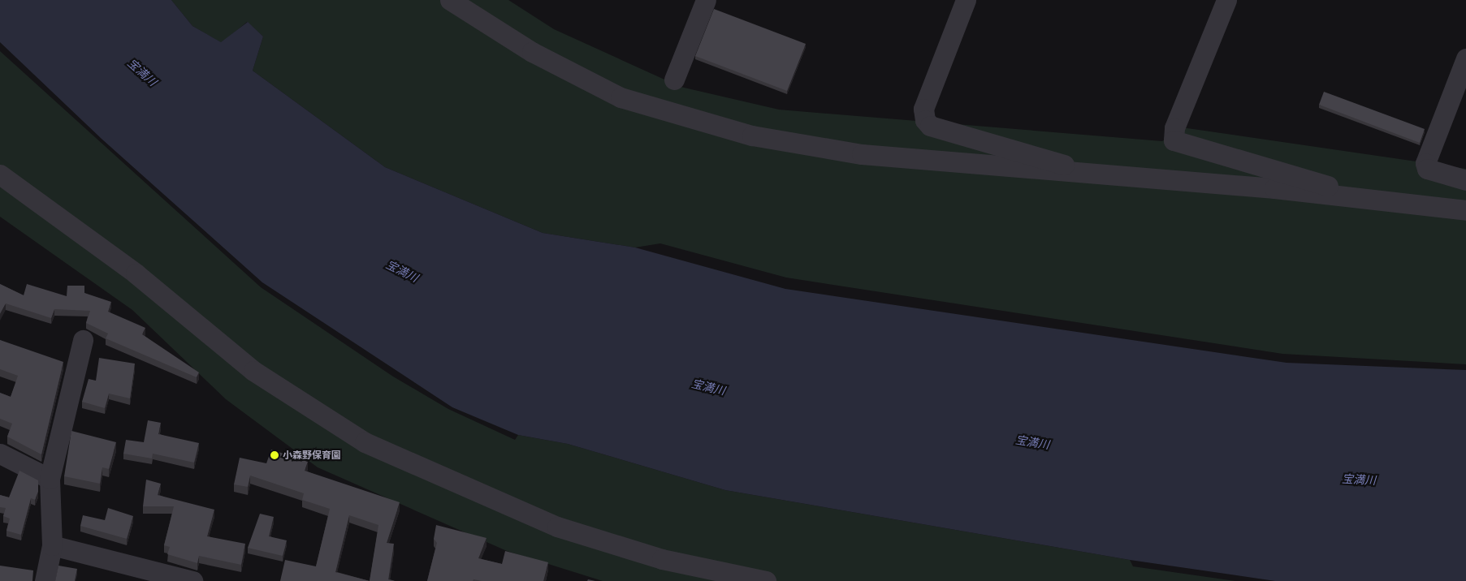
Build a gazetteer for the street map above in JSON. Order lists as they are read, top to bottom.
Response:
{
  "water": ["宝満川"],
  "places": ["小森野保育園"]
}
